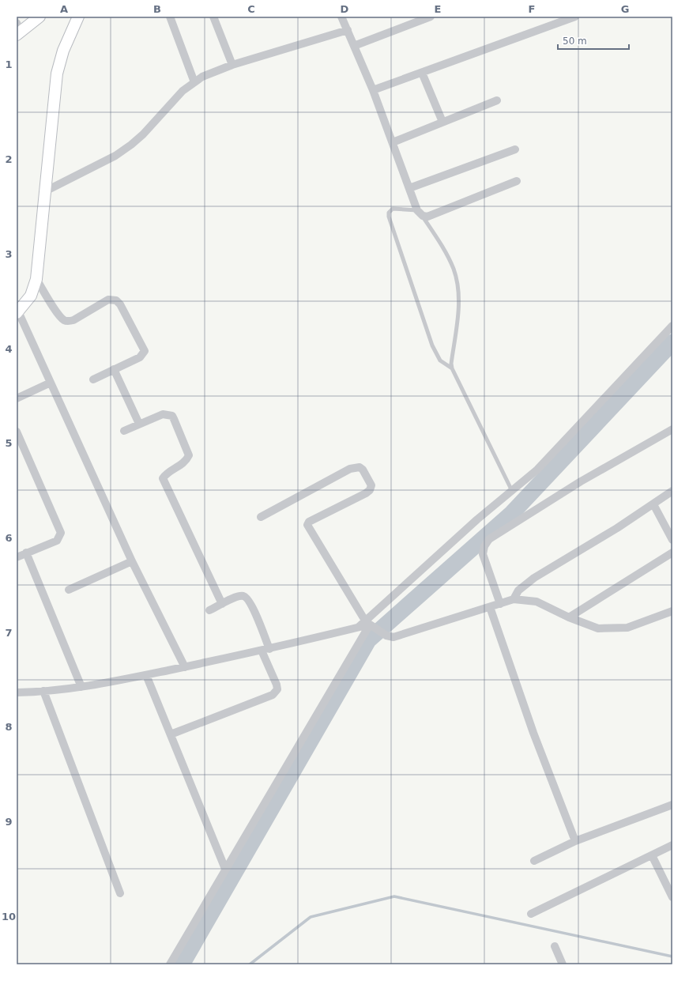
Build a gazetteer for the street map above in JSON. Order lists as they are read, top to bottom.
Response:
{
  "scale_bar": "50 m",
  "grid": {
    "columns": [
      "A",
      "B",
      "C",
      "D",
      "E",
      "F",
      "G"
    ],
    "rows": [
      "1",
      "2",
      "3",
      "4",
      "5",
      "6",
      "7",
      "8",
      "9",
      "10"
    ]
  }
}
